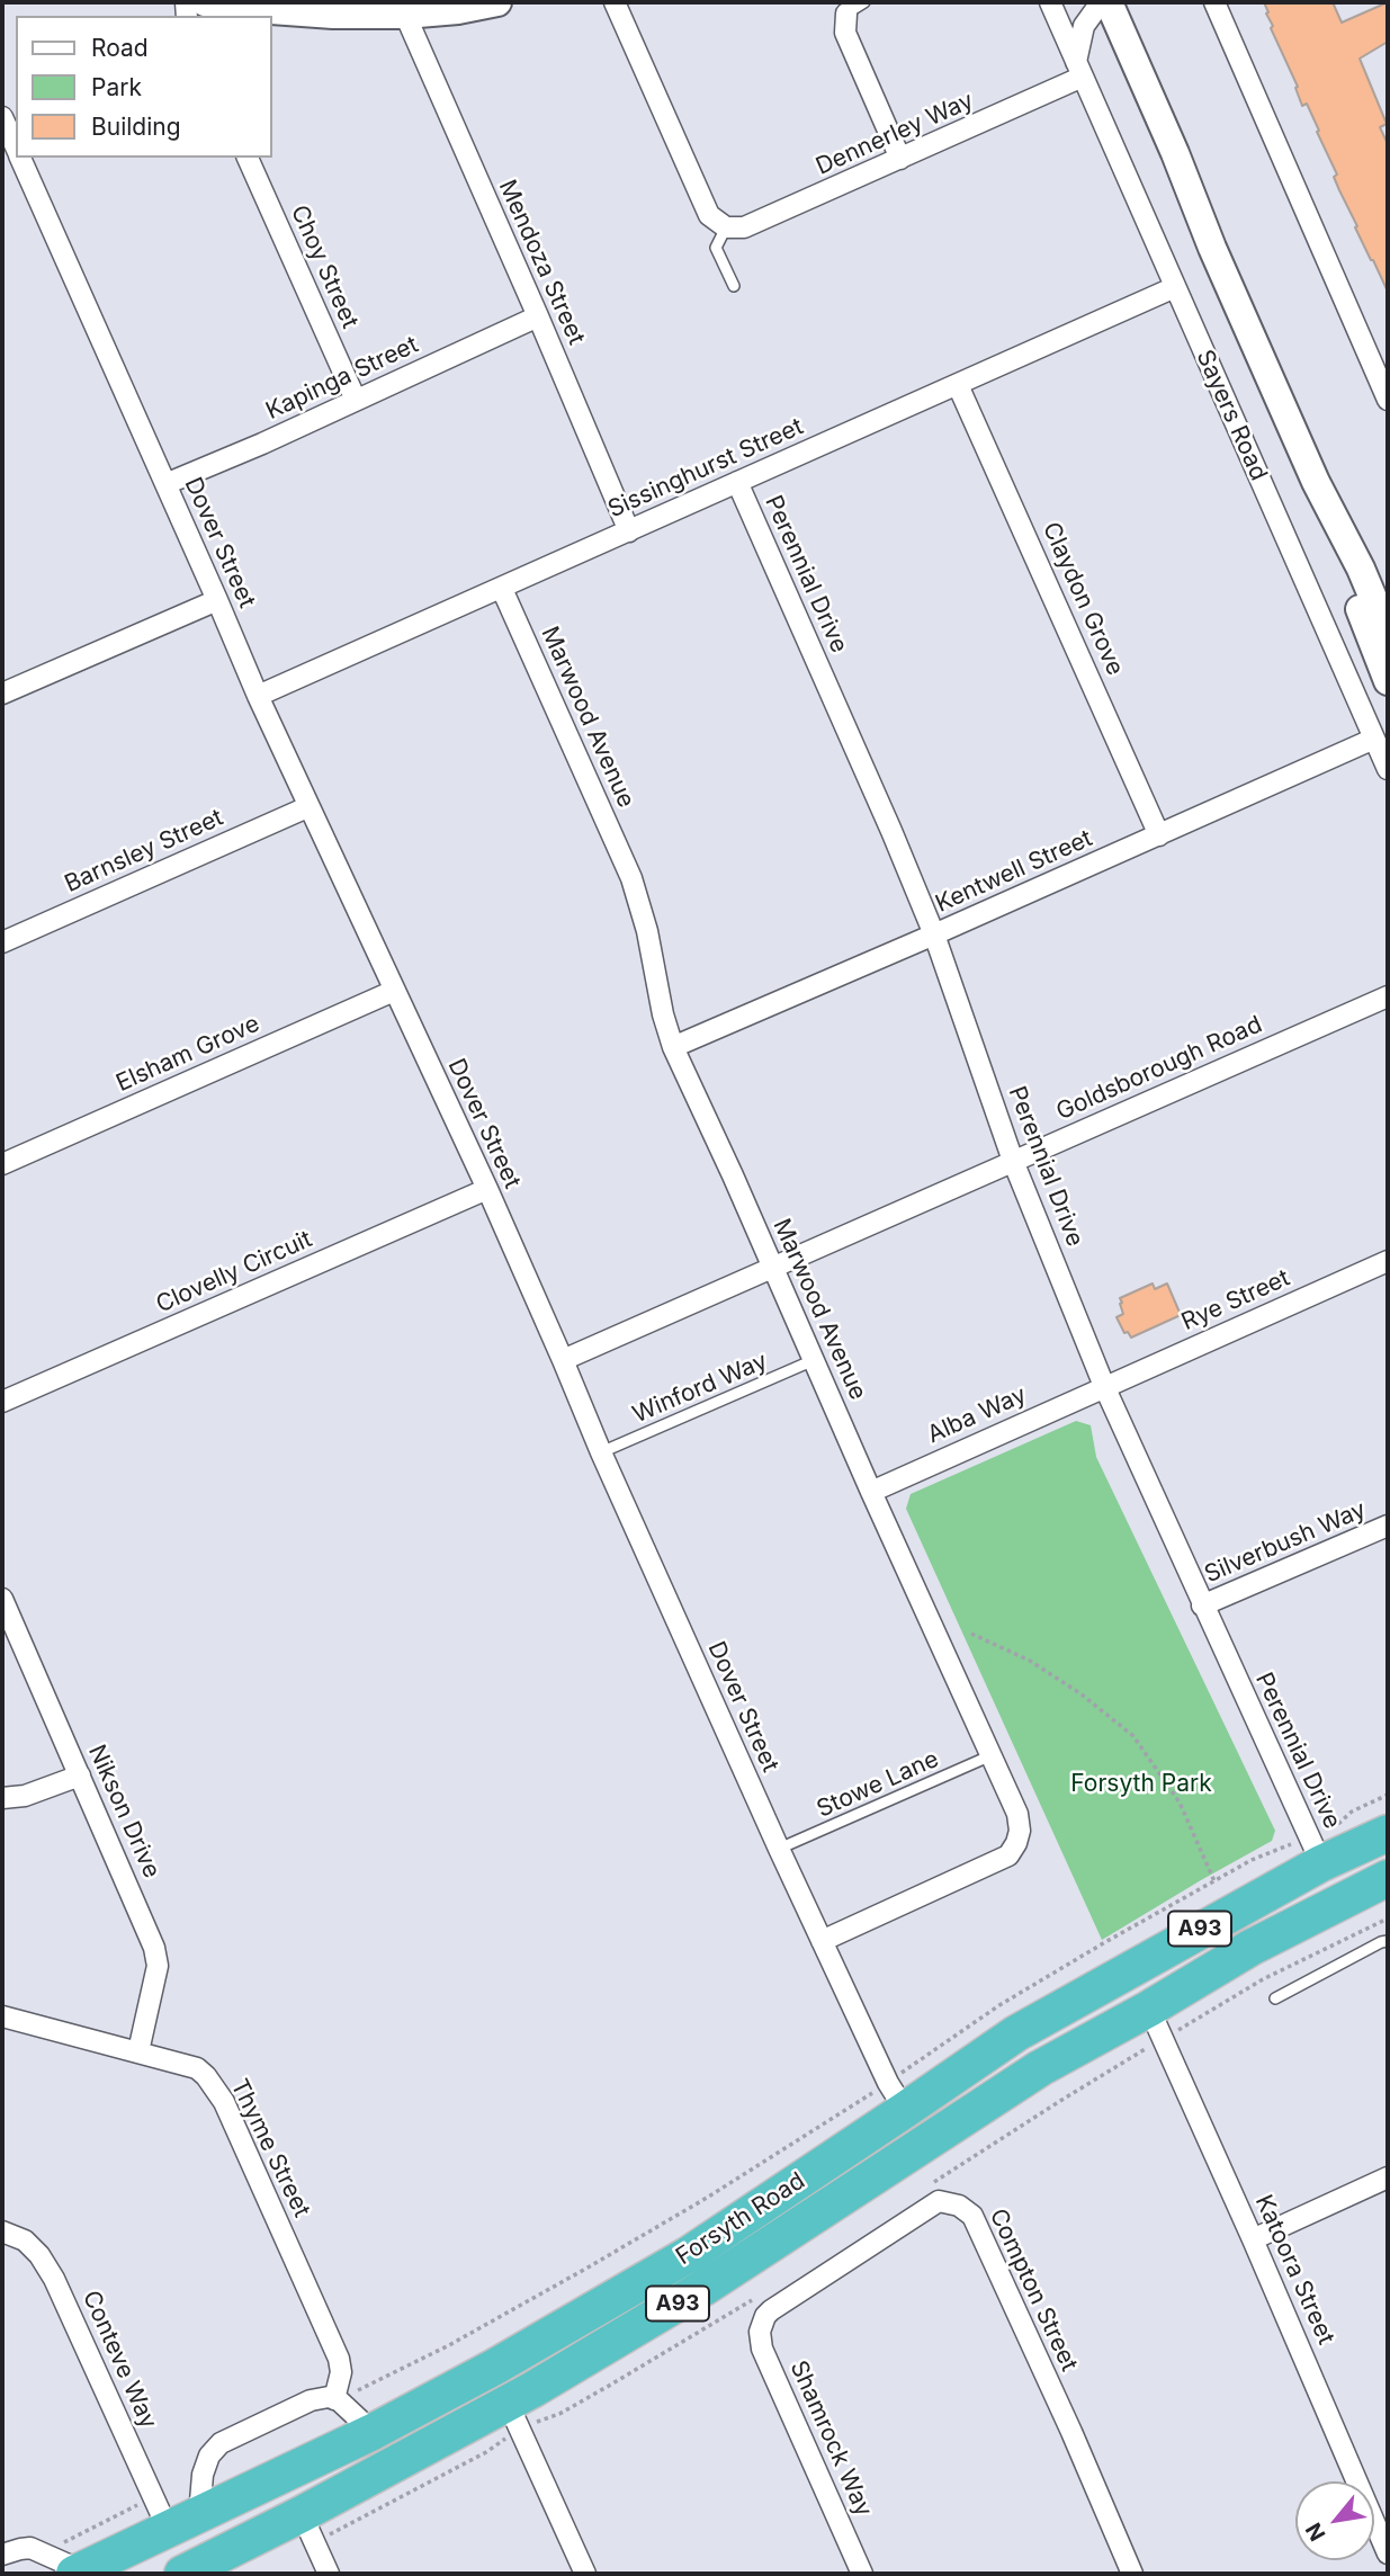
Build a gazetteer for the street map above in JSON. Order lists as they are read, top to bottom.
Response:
{
  "streets": {
    "highway": ["A93", "Forsyth Road"],
    "street": [
      "Dennerley Way",
      "Mendoza Street",
      "Choy Street",
      "Kapinga Street",
      "Sayers Road",
      "Sissinghurst Street",
      "Dover Street",
      "Perennial Drive",
      "Claydon Grove",
      "Marwood Avenue",
      "Barnsley Street",
      "Kentwell Street",
      "Elsham Grove",
      "Goldsborough Road",
      "Clovelly Circuit",
      "Rye Street",
      "Alba Way",
      "Silverbush Way",
      "Nikson Drive",
      "Thyme Street",
      "Katoora Street",
      "Compton Street",
      "Conteve Way",
      "Shamrock Way"
    ],
    "lane": ["Winford Way", "Stowe Lane"]
  },
  "crossings": [
    ["Dennerley Way", "Sayers Road"],
    ["Mendoza Street", "Kapinga Street"],
    ["Mendoza Street", "Sissinghurst Street"],
    ["Choy Street", "Kapinga Street"],
    ["Kapinga Street", "Dover Street"],
    ["Sayers Road", "Sissinghurst Street"],
    ["Sayers Road", "Kentwell Street"],
    ["Sissinghurst Street", "Dover Street"],
    ["Sissinghurst Street", "Perennial Drive"],
    ["Sissinghurst Street", "Claydon Grove"],
    ["Sissinghurst Street", "Marwood Avenue"],
    ["Dover Street", "Marwood Avenue"],
    ["Dover Street", "Barnsley Street"],
    ["Dover Street", "Elsham Grove"],
    ["Dover Street", "Goldsborough Road"],
    ["Dover Street", "Clovelly Circuit"],
    ["Dover Street", "Winford Way"],
    ["Dover Street", "Stowe Lane"],
    ["Dover Street", "Forsyth Road"],
    ["Perennial Drive", "Kentwell Street"],
    ["Perennial Drive", "Goldsborough Road"],
    ["Perennial Drive", "Rye Street"],
    ["Perennial Drive", "Alba Way"],
    ["Perennial Drive", "Silverbush Way"],
    ["Perennial Drive", "Forsyth Road"],
    ["Claydon Grove", "Kentwell Street"],
    ["Marwood Avenue", "Kentwell Street"],
    ["Marwood Avenue", "Goldsborough Road"],
    ["Marwood Avenue", "Winford Way"],
    ["Marwood Avenue", "Alba Way"],
    ["Marwood Avenue", "Stowe Lane"],
    ["Rye Street", "Alba Way"],
    ["Nikson Drive", "Thyme Street"],
    ["Forsyth Road", "Katoora Street"],
    ["Forsyth Road", "Conteve Way"],
    ["Compton Street", "Shamrock Way"]
  ],
  "parks": ["Forsyth Park"],
  "legend": ["Road", "Park", "Building"],
  "north": "bottom left"
}
